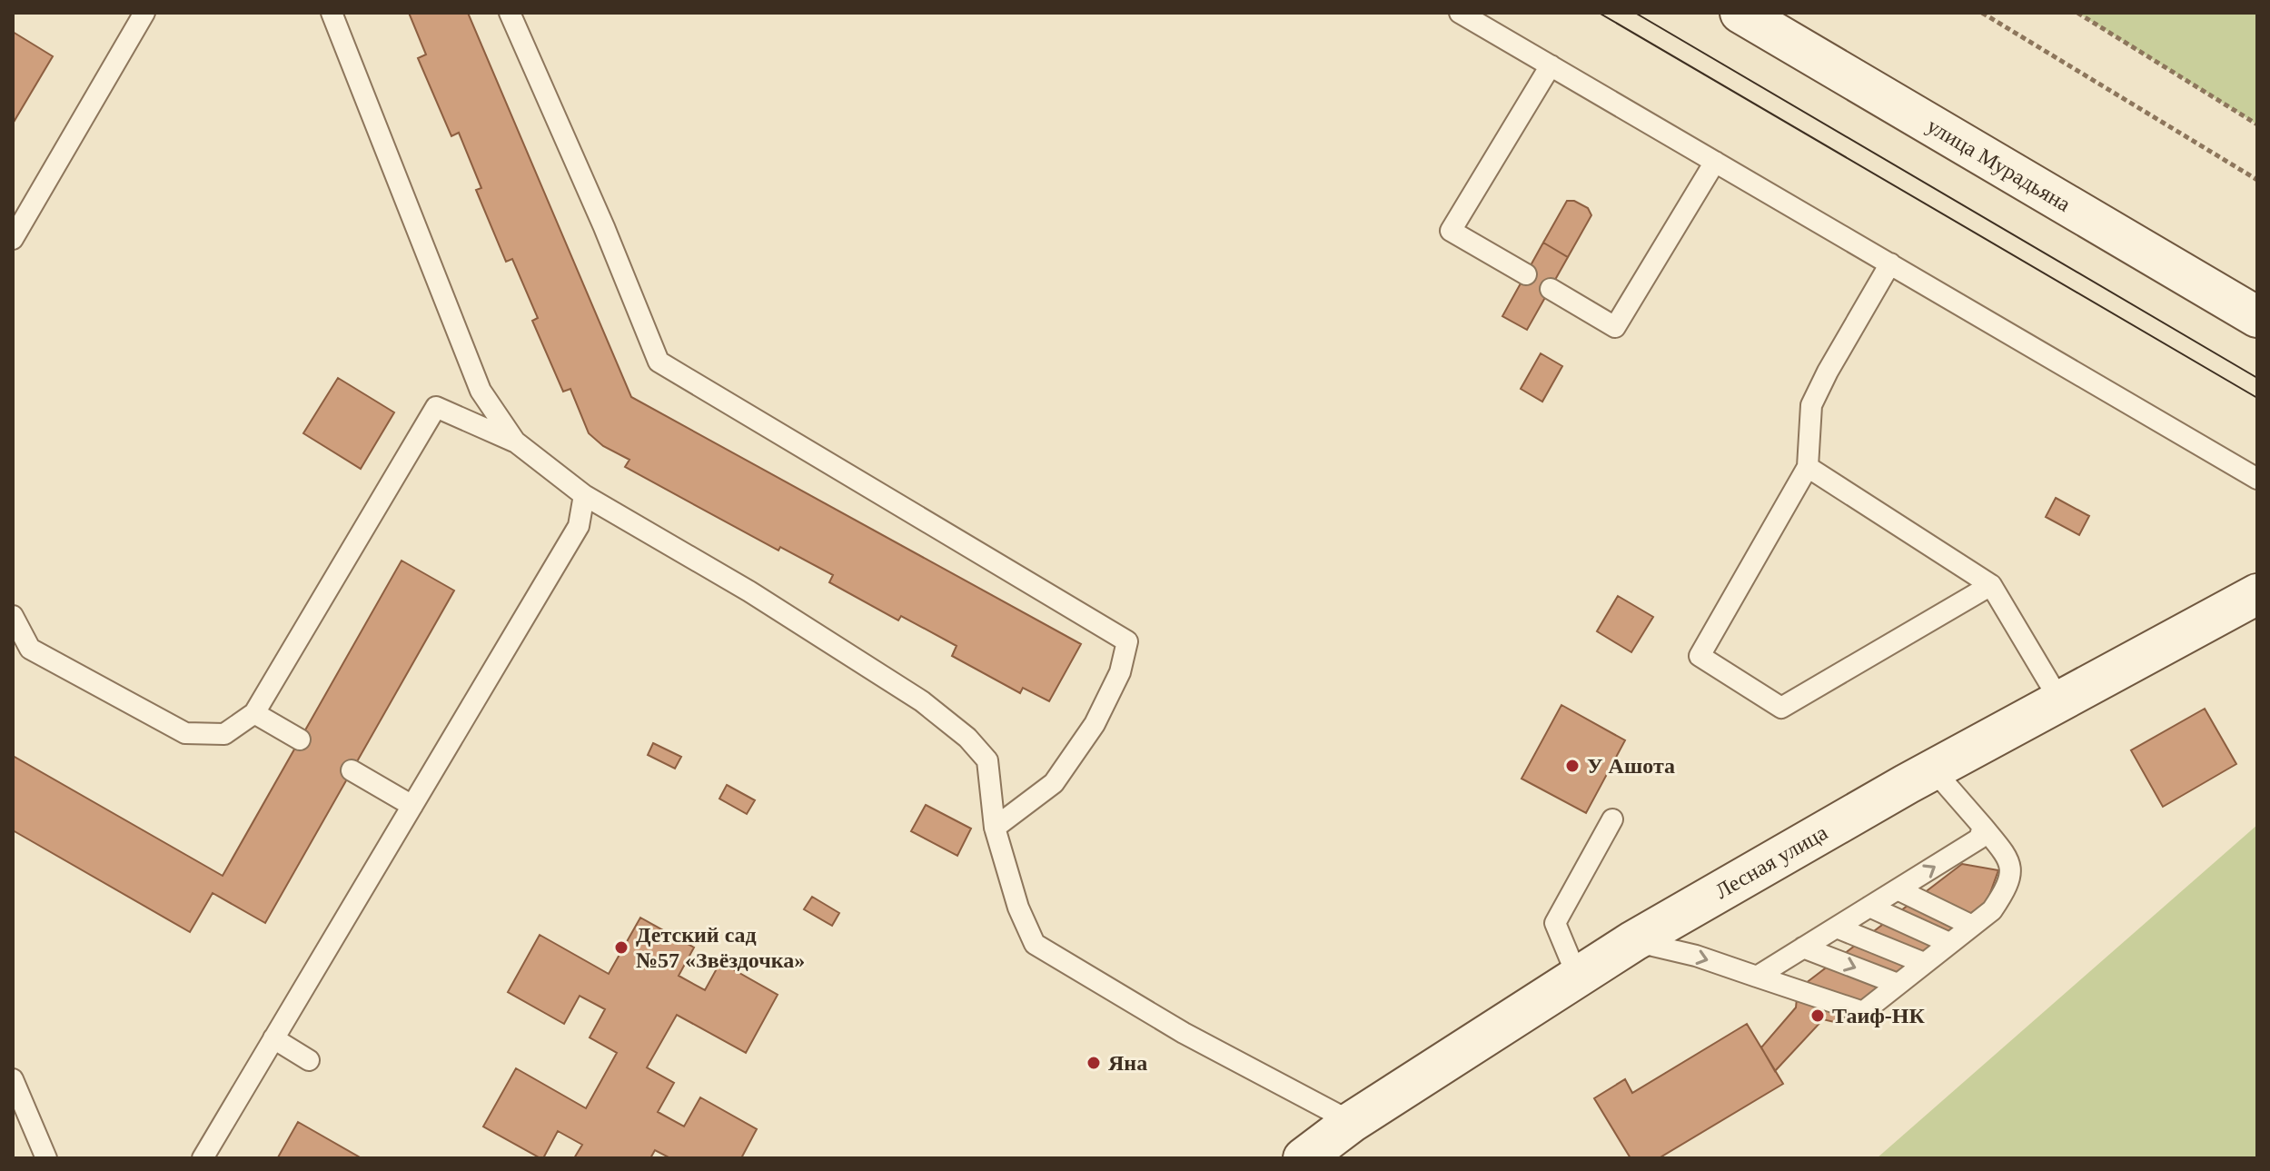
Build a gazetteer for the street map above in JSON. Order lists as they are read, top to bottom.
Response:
{
  "streets": {
    "main road": ["улица Мурадьяна", "Лесная улица"]
  },
  "places": [
    "У Ашота",
    "Детский сад №57 «Звёздочка»",
    "Таиф-НК",
    "Яна"
  ]
}
